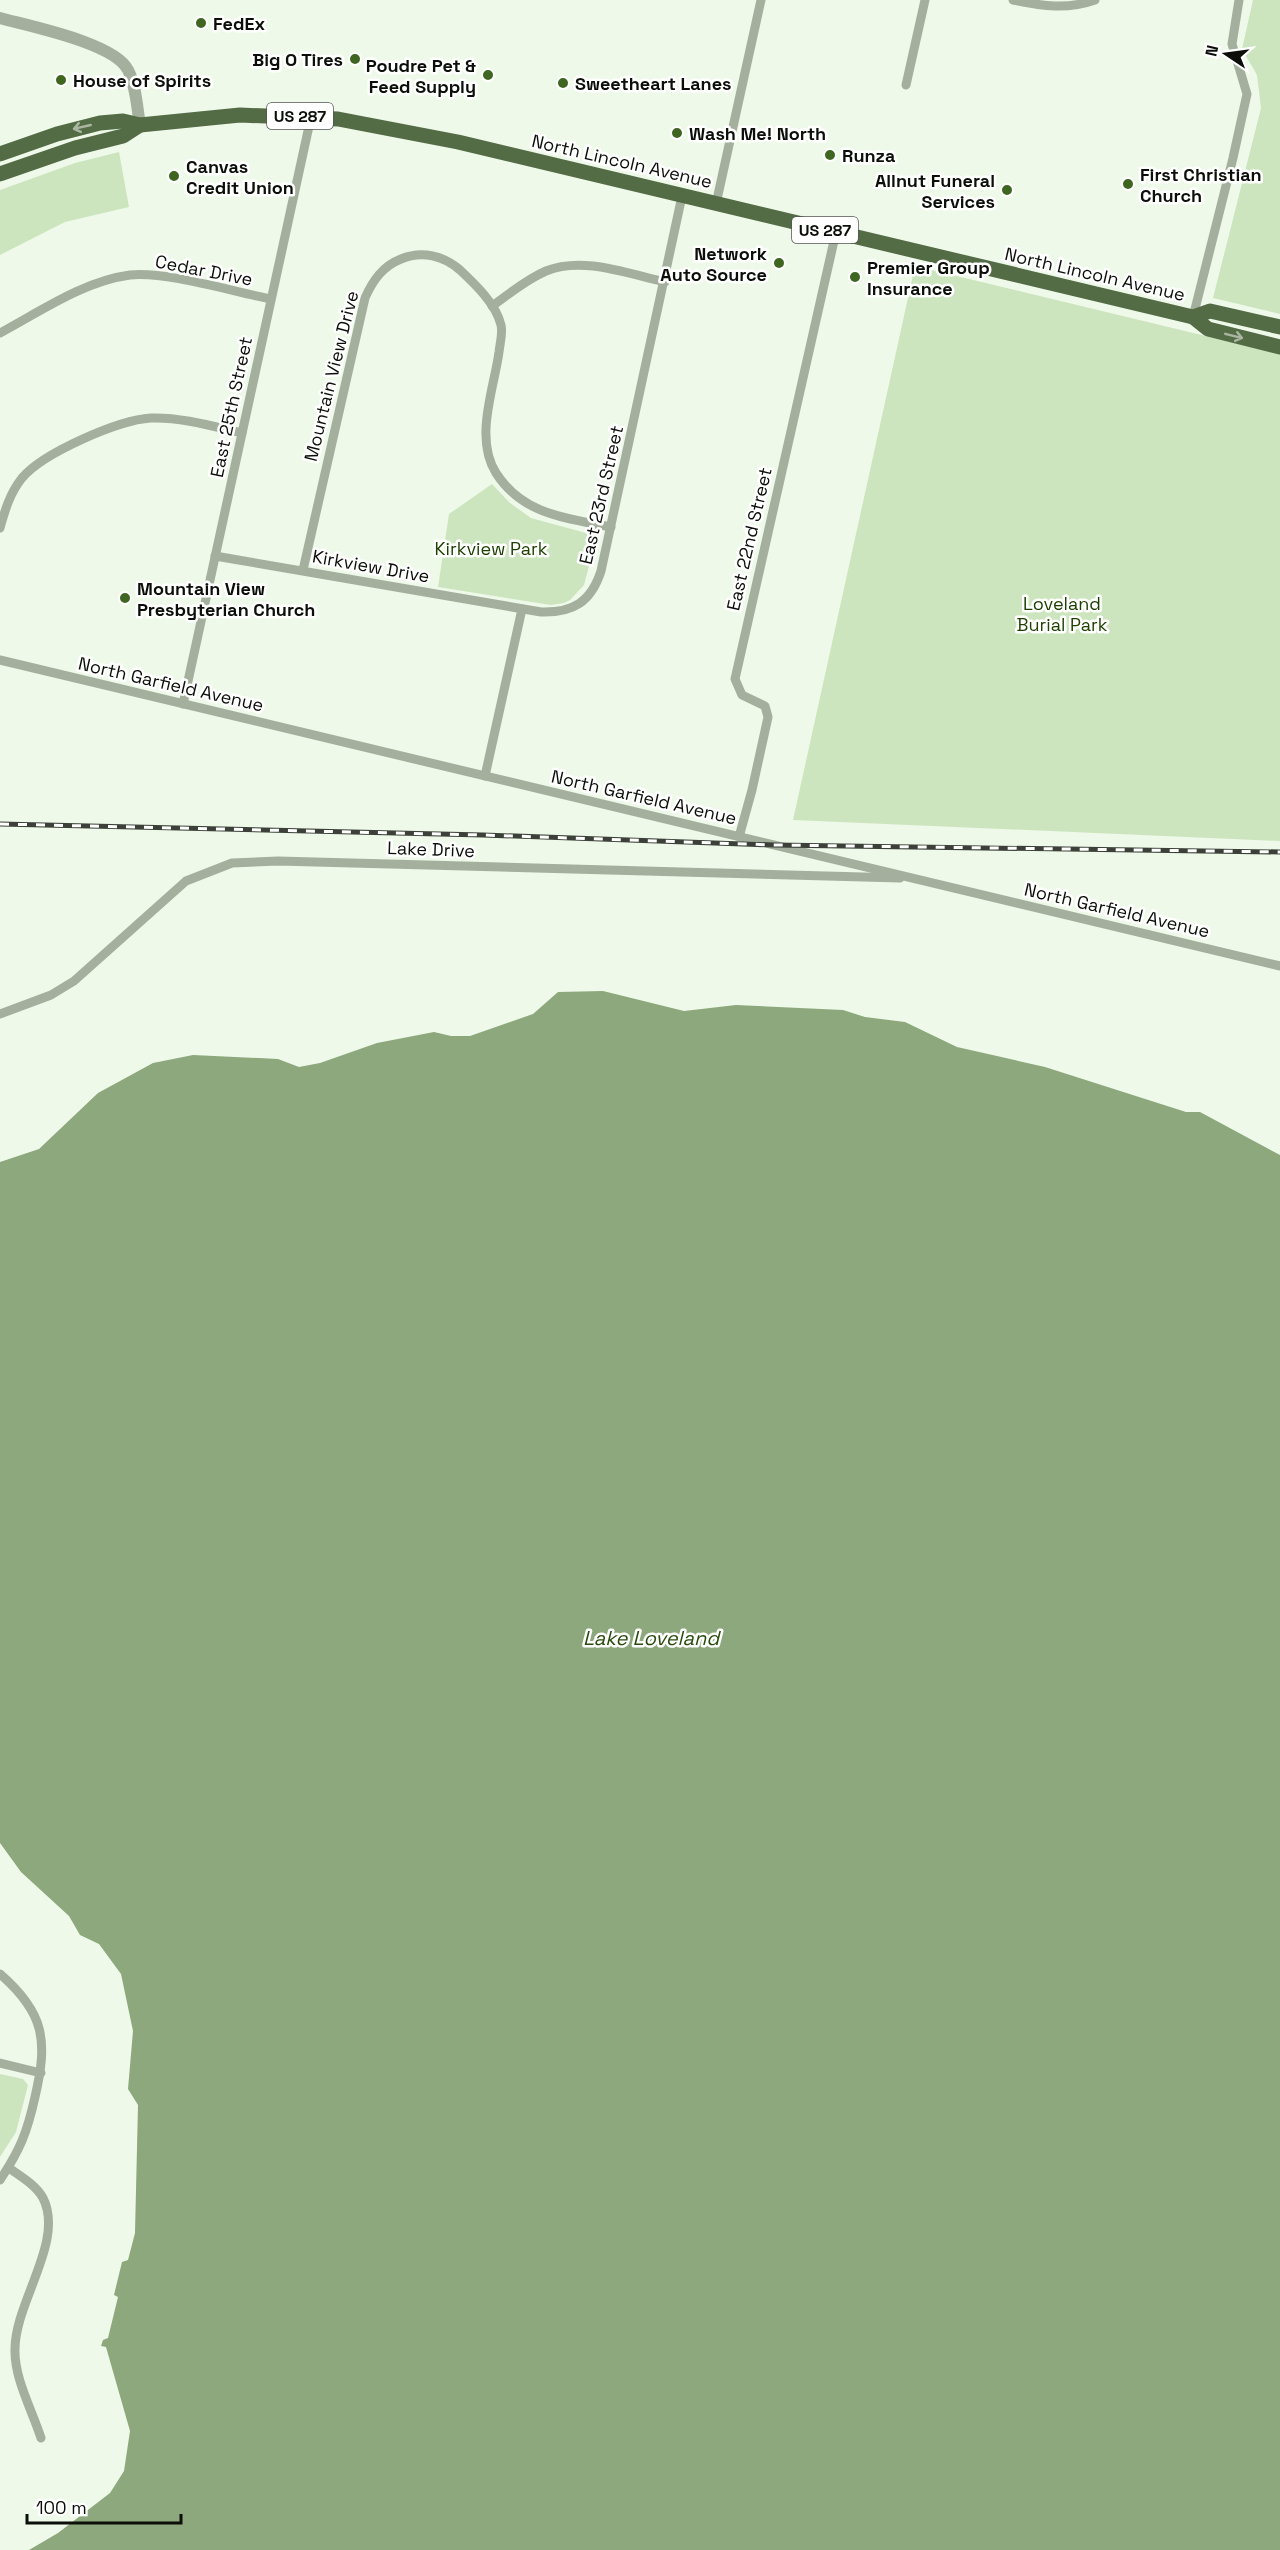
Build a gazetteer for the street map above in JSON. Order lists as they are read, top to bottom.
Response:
{
  "streets": {
    "highway": ["US 287", "North Lincoln Avenue"],
    "street": [
      "Cedar Drive",
      "Mountain View Drive",
      "East 25th Street",
      "East 23rd Street",
      "East 22nd Street",
      "Kirkview Drive",
      "North Garfield Avenue",
      "Lake Drive"
    ]
  },
  "crossings": [
    ["US 287", "North Lincoln Avenue"],
    ["North Lincoln Avenue", "East 25th Street"],
    ["North Lincoln Avenue", "East 23rd Street"],
    ["North Lincoln Avenue", "East 22nd Street"],
    ["Cedar Drive", "East 25th Street"],
    ["Mountain View Drive", "East 23rd Street"],
    ["Mountain View Drive", "Kirkview Drive"],
    ["East 25th Street", "Kirkview Drive"],
    ["East 25th Street", "North Garfield Avenue"],
    ["East 23rd Street", "Kirkview Drive"],
    ["East 22nd Street", "North Garfield Avenue"],
    ["North Garfield Avenue", "Lake Drive"]
  ],
  "water": ["Lake Loveland"],
  "parks": ["Kirkview Park", "Loveland Burial Park"],
  "places": [
    "FedEx",
    "Big O Tires",
    "Poudre Pet & Feed Supply",
    "House of Spirits",
    "Sweetheart Lanes",
    "Wash Me! North",
    "Runza",
    "Canvas Credit Union",
    "First Christian Church",
    "Allnut Funeral Services",
    "Network Auto Source",
    "Premier Group Insurance",
    "Mountain View Presbyterian Church"
  ],
  "scale_bar": "100 m",
  "north": "left"
}
